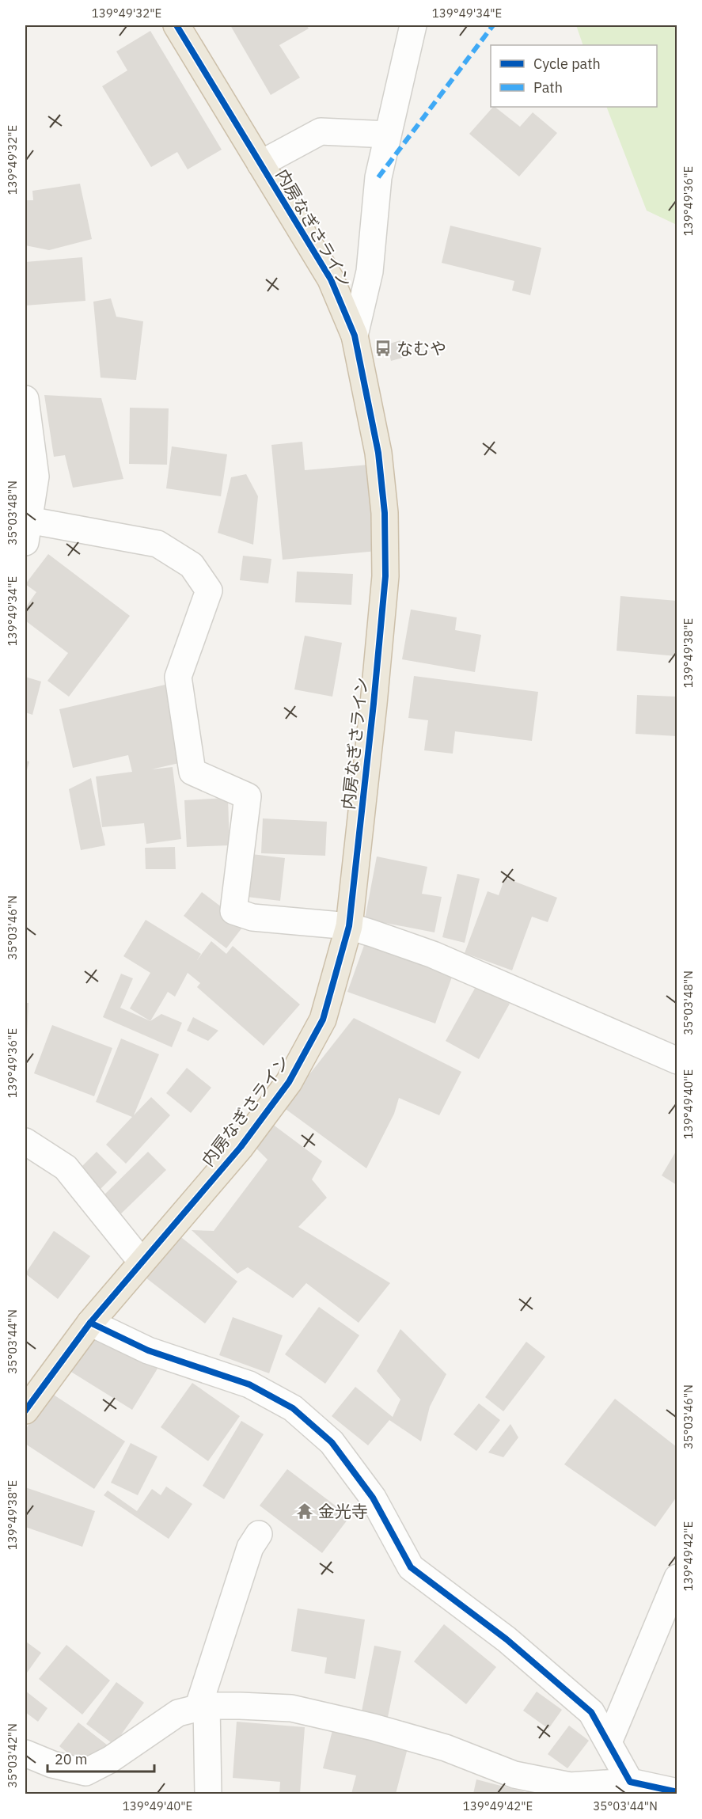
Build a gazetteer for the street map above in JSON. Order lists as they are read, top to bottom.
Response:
{
  "streets": {
    "highway": ["内房なぎさライン"]
  },
  "places": {
    "bus stop": ["なむや"],
    "temple": ["金光寺"]
  },
  "legend": ["Cycle path", "Path"],
  "scale_bar": "20 m",
  "coordinates": [
    "139°49'32\"E",
    "139°49'34\"E",
    "139°49'36\"E",
    "35°03'48\"N",
    "139°49'38\"E",
    "35°03'46\"N",
    "139°49'40\"E",
    "35°03'44\"N",
    "139°49'42\"E",
    "35°03'42\"N"
  ]
}
